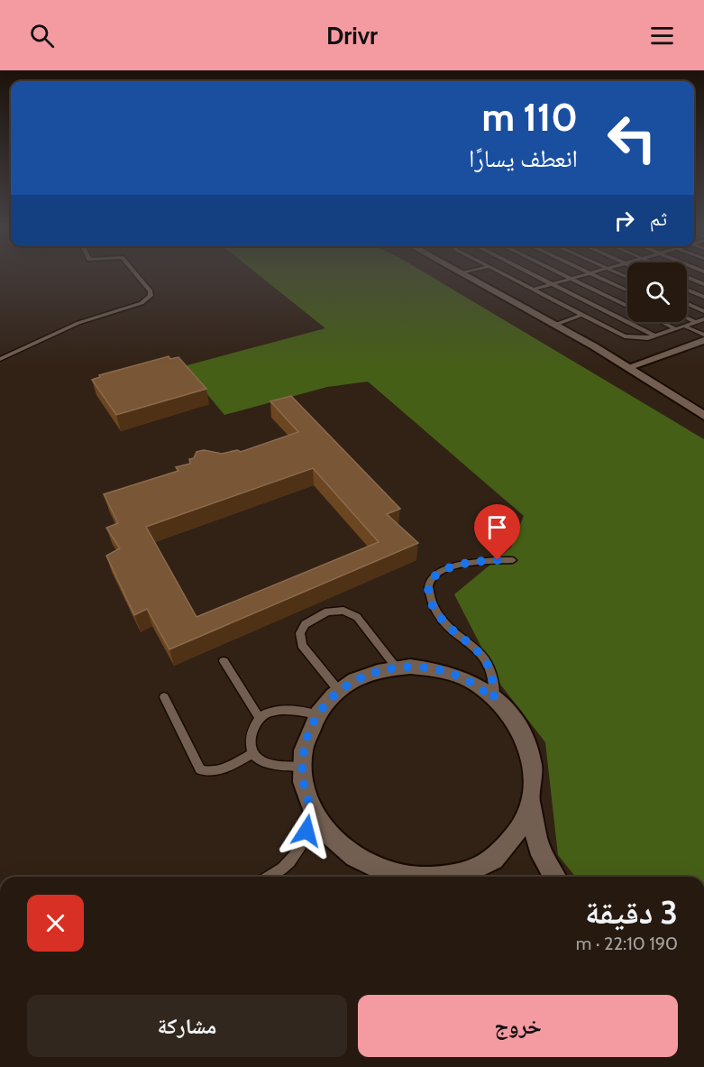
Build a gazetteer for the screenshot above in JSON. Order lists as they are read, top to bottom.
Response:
{
  "page": {
    "header": "Drivr",
    "turn": ["110 m", "انعطف يسارًا"],
    "then": "ثم",
    "heading": ["3 دقيقة", "190 m · 22:10"],
    "buttons": ["خروج", "مشاركة"]
  }
}
